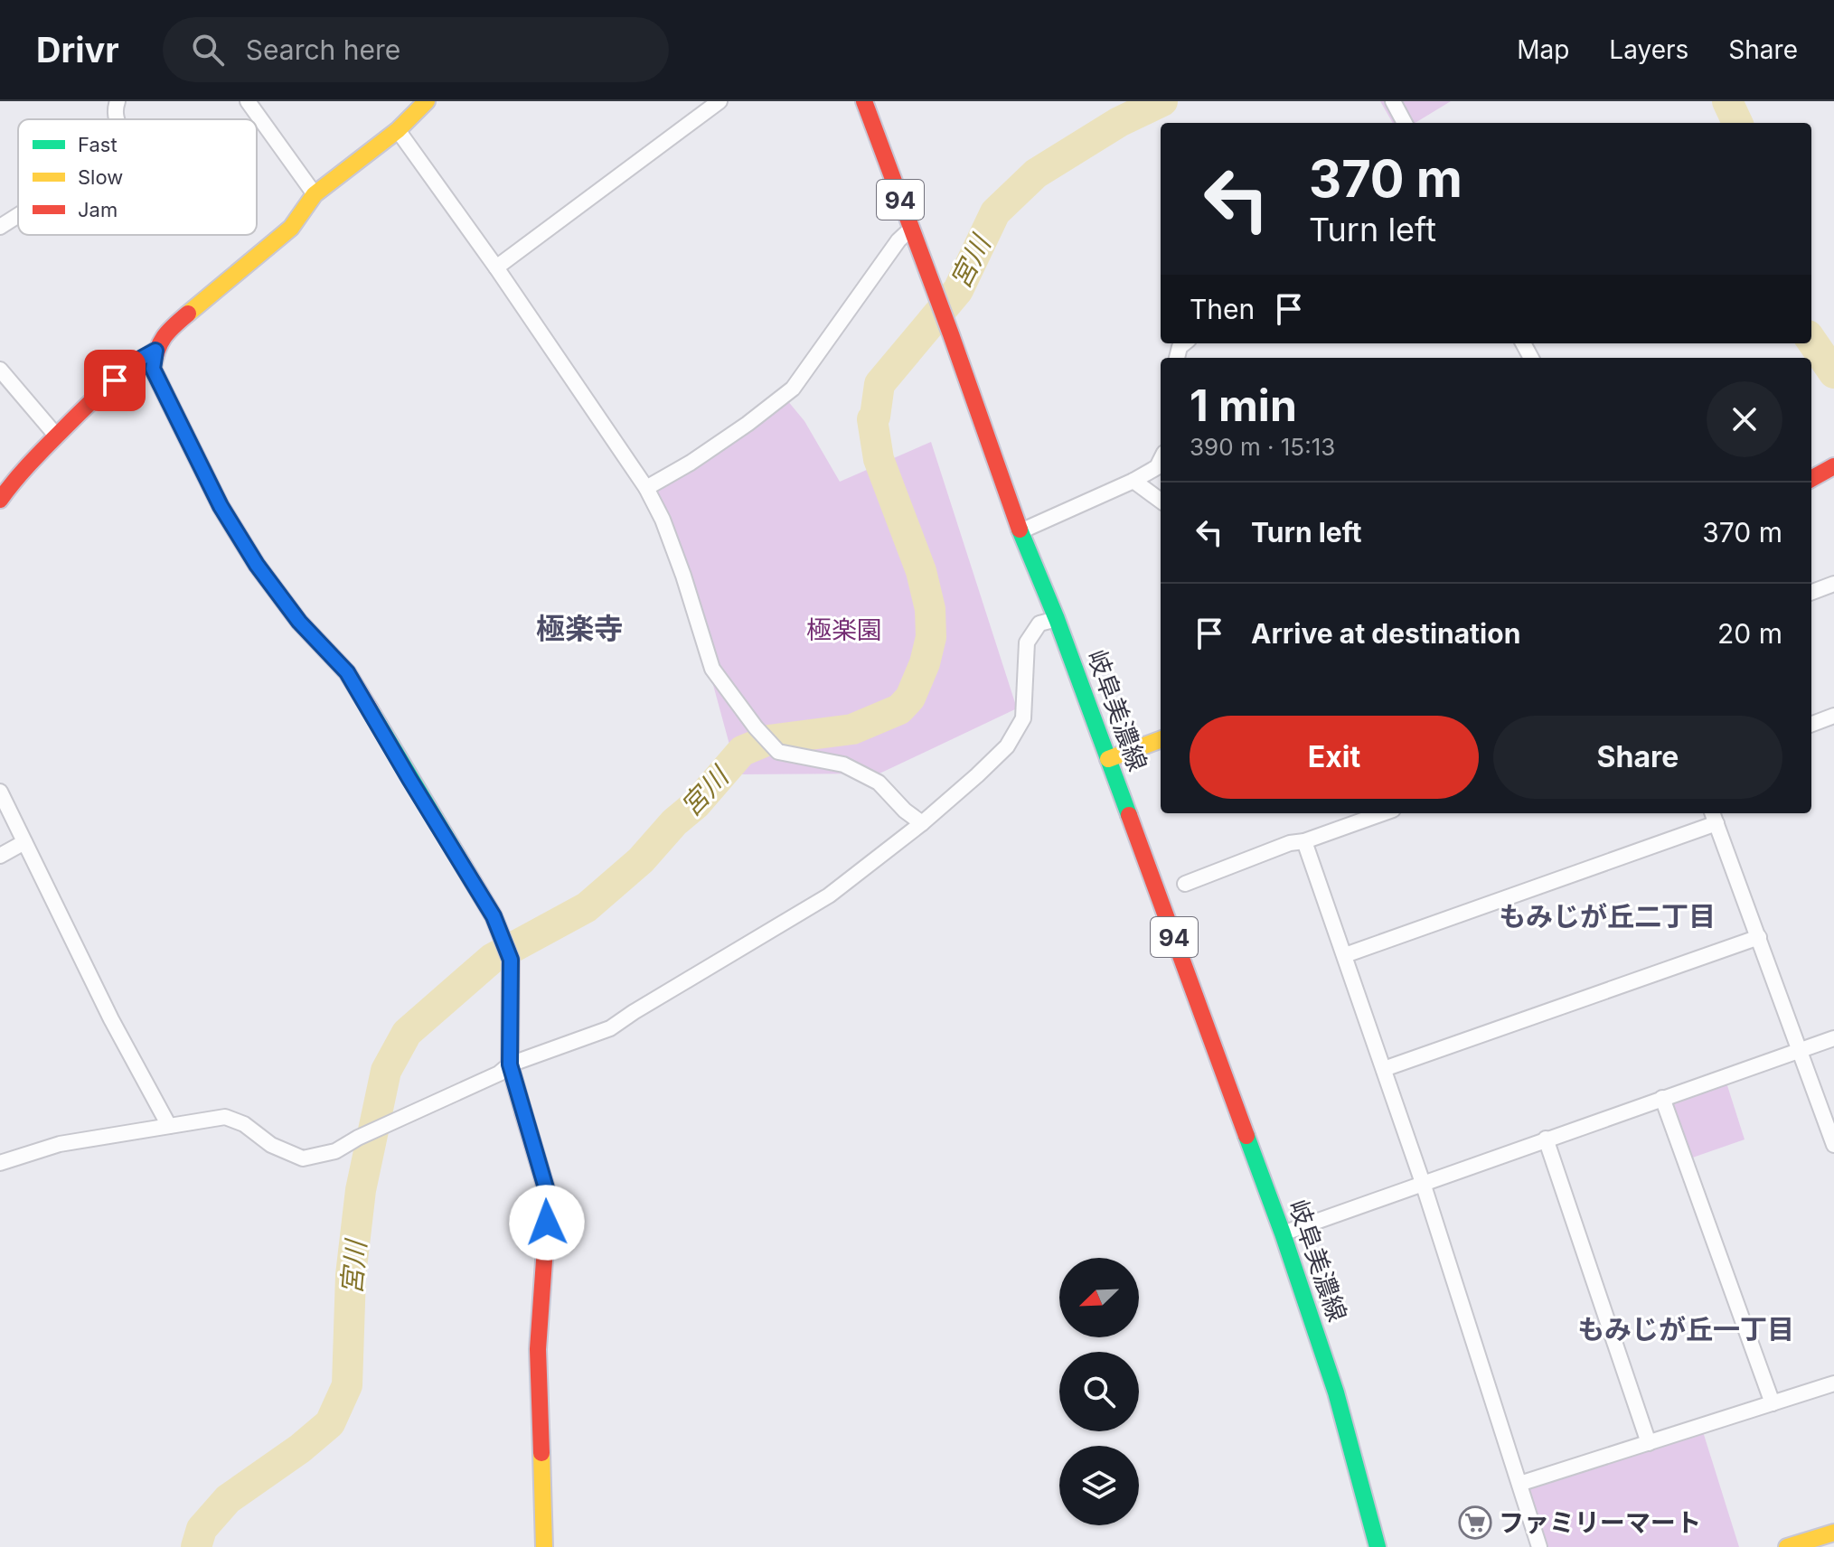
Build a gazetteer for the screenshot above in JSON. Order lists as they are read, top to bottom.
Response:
{
  "streets": {
    "street": ["94", "岐阜美濃線"]
  },
  "districts": ["極楽寺", "もみじが丘二丁目", "もみじが丘一丁目"],
  "water": ["宮川"],
  "parks": ["極楽園"],
  "places": {
    "supermarket": ["ファミリーマート"]
  },
  "legend": ["Fast", "Slow", "Jam"],
  "north": "bottom left",
  "page": {
    "header": "Drivr",
    "search": "Search here",
    "nav": ["Map", "Layers", "Share"],
    "turn": ["370 m", "Turn left"],
    "then": "Then",
    "heading": ["1 min", "390 m · 15:13"],
    "list": [
      {
        "name": "Turn left",
        "value": "370 m"
      },
      {
        "name": "Arrive at destination",
        "value": "20 m"
      }
    ],
    "buttons": ["Exit", "Share"]
  }
}
